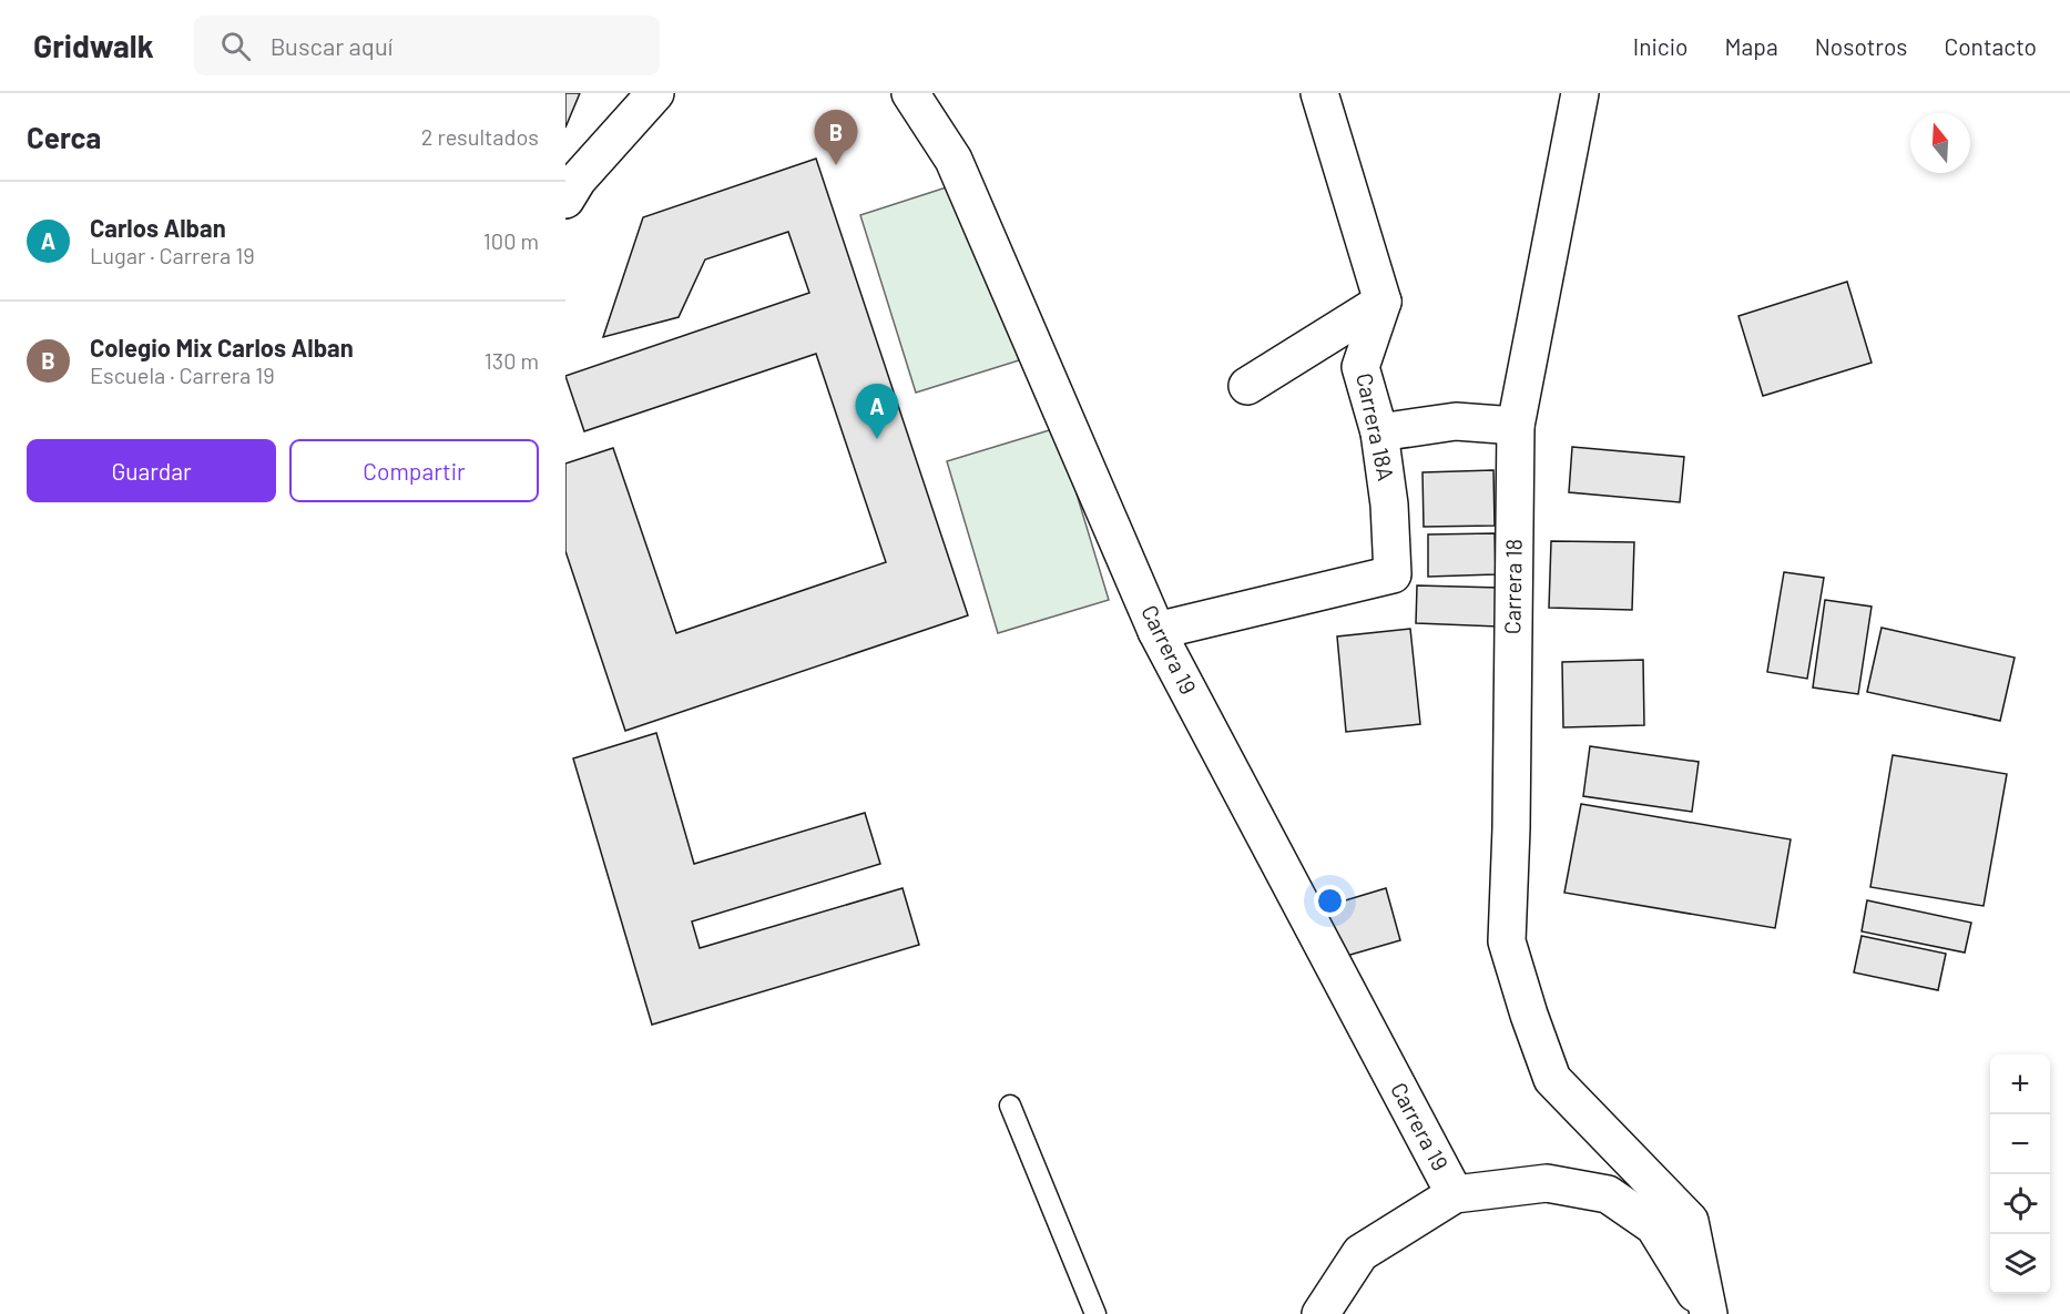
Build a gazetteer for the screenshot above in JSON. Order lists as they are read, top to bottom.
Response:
{
  "streets": {
    "street": ["Carrera 18A", "Carrera 18", "Carrera 19"]
  },
  "crossings": [
    ["Carrera 18A", "Carrera 19"]
  ],
  "north": "top",
  "page": {
    "header": "Gridwalk",
    "search": "Buscar aquí",
    "nav": [
      "Inicio",
      "Mapa",
      "Nosotros",
      "Contacto"
    ],
    "heading": ["Cerca", "2 resultados"],
    "pins": ["B", "A"],
    "list": [
      {
        "mark": "A",
        "name": "Carlos Alban",
        "note": "Lugar · Carrera 19",
        "value": "100 m"
      },
      {
        "mark": "B",
        "name": "Colegio Mix Carlos Alban",
        "note": "Escuela · Carrera 19",
        "value": "130 m"
      }
    ],
    "buttons": ["Guardar", "Compartir"],
    "map_buttons": ["+", "−"]
  }
}
